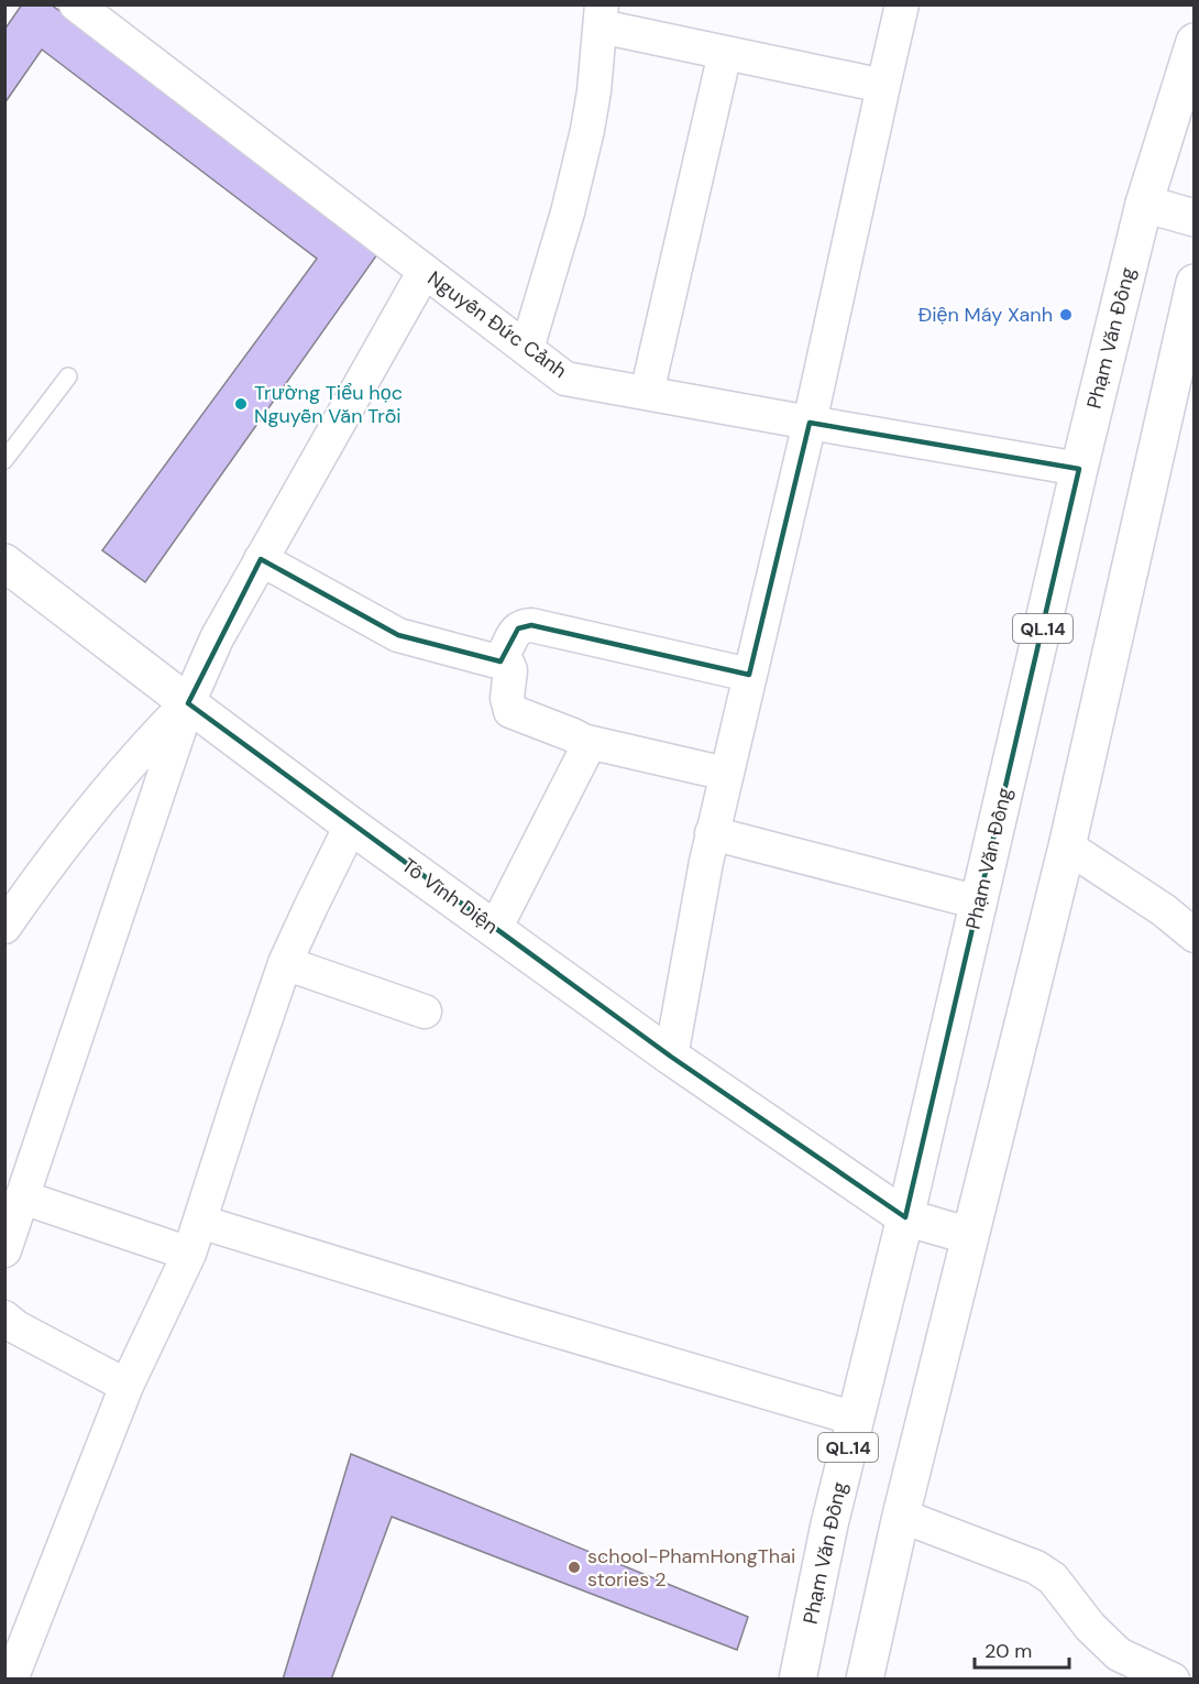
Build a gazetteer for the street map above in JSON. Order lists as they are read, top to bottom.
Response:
{
  "streets": {
    "main road": ["Phạm Văn Đồng", "QL.14", "Tô Vĩnh Diện"],
    "street": ["Nguyễn Đức Cảnh"]
  },
  "crossings": [
    ["Nguyễn Đức Cảnh", "Phạm Văn Đồng"],
    ["Phạm Văn Đồng", "Tô Vĩnh Diện"]
  ],
  "places": ["Điện Máy Xanh", "Trường Tiểu học Nguyễn Văn Trỗi", "school-PhamHongThai stories 2"],
  "scale_bar": "20 m"
}
